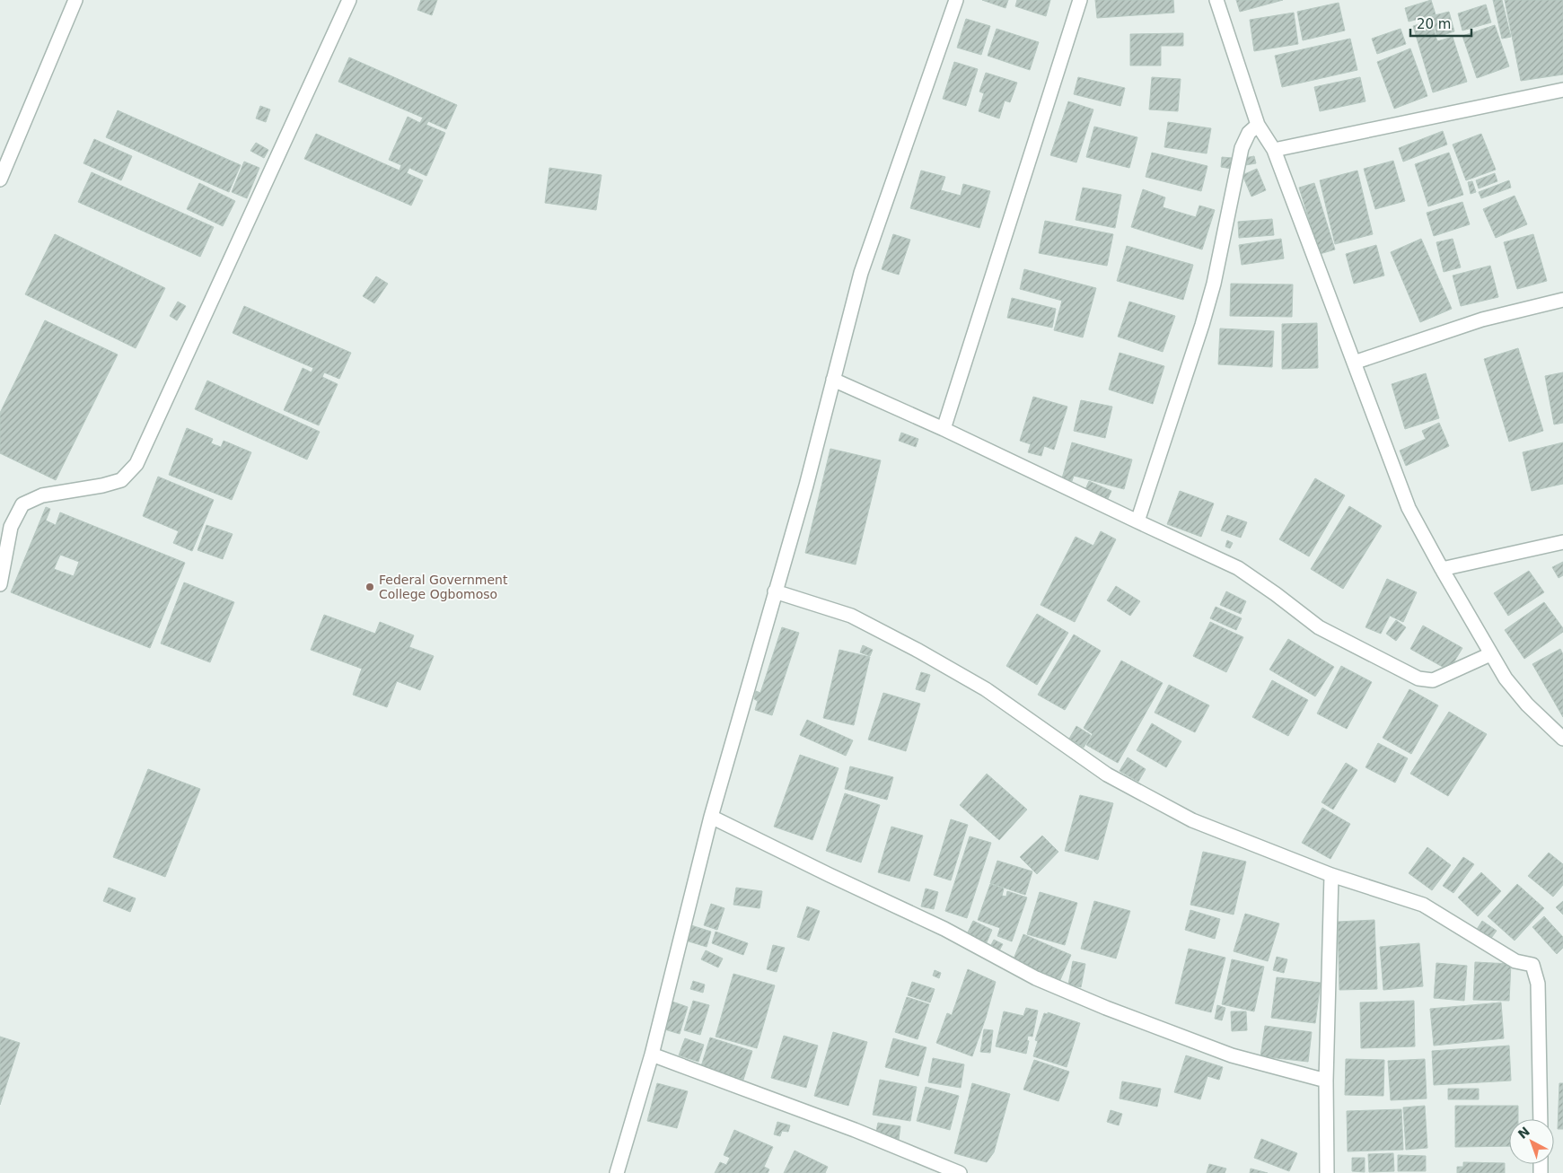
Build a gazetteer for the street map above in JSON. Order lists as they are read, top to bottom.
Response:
{
  "places": ["Federal Government College Ogbomoso"],
  "scale_bar": "20 m",
  "north": "top left"
}
